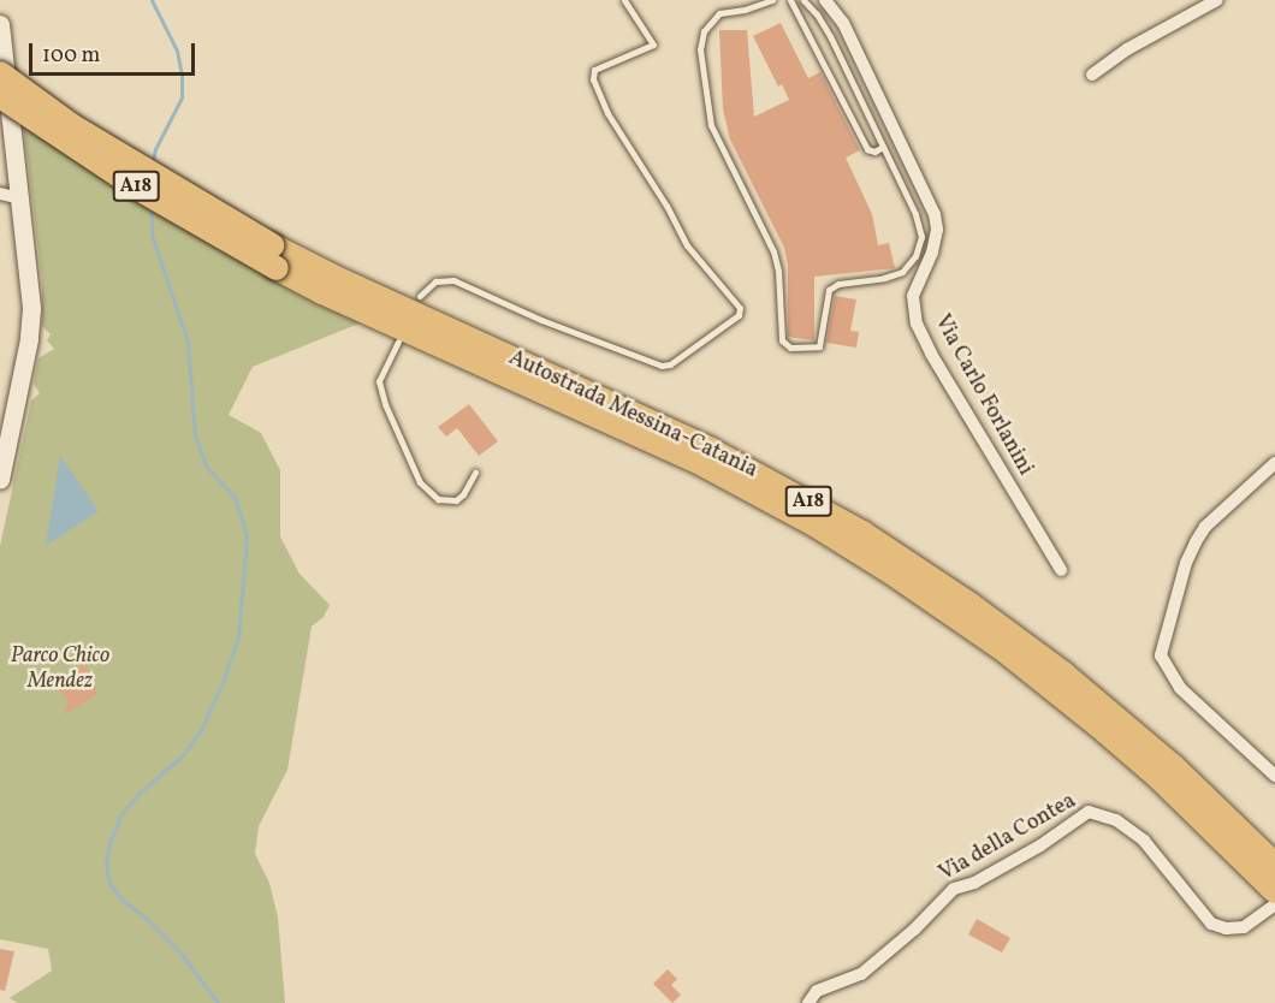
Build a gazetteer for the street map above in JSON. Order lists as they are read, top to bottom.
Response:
{
  "streets": {
    "highway": ["A18", "Autostrada Messina-Catania"],
    "street": ["Via Carlo Forlanini", "Via della Contea"]
  },
  "crossings": [
    ["A18", "Autostrada Messina-Catania"]
  ],
  "parks": ["Parco Chico Mendez"],
  "scale_bar": "100 m"
}
